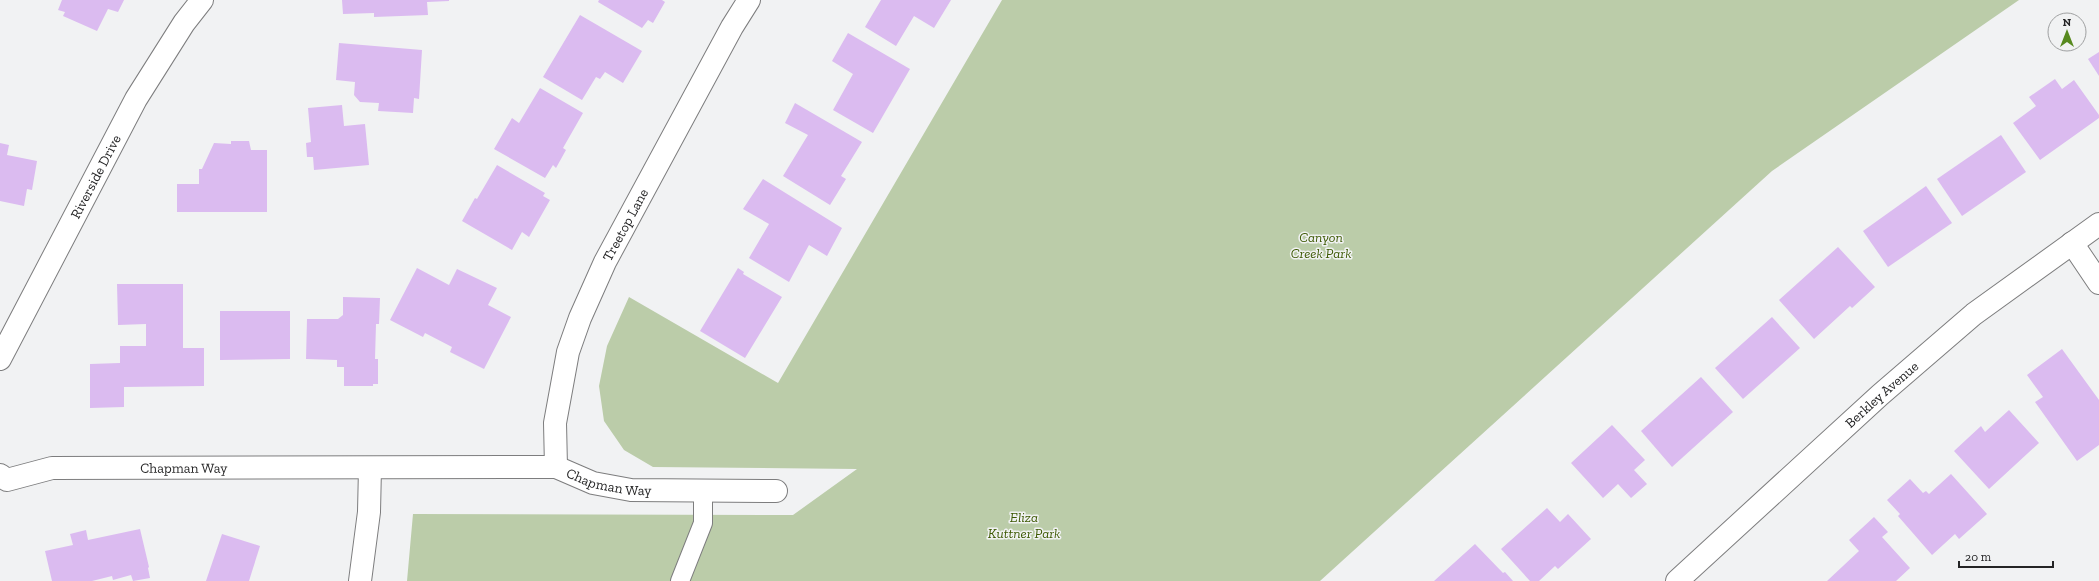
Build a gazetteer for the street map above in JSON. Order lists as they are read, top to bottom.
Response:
{
  "streets": {
    "street": [
      "Riverside Drive",
      "Treetop Lane",
      "Berkley Avenue",
      "Chapman Way"
    ]
  },
  "crossings": [
    ["Treetop Lane", "Chapman Way"]
  ],
  "parks": ["Canyon Creek Park", "Eliza Kuttner Park"],
  "scale_bar": "20 m",
  "north": "top"
}
